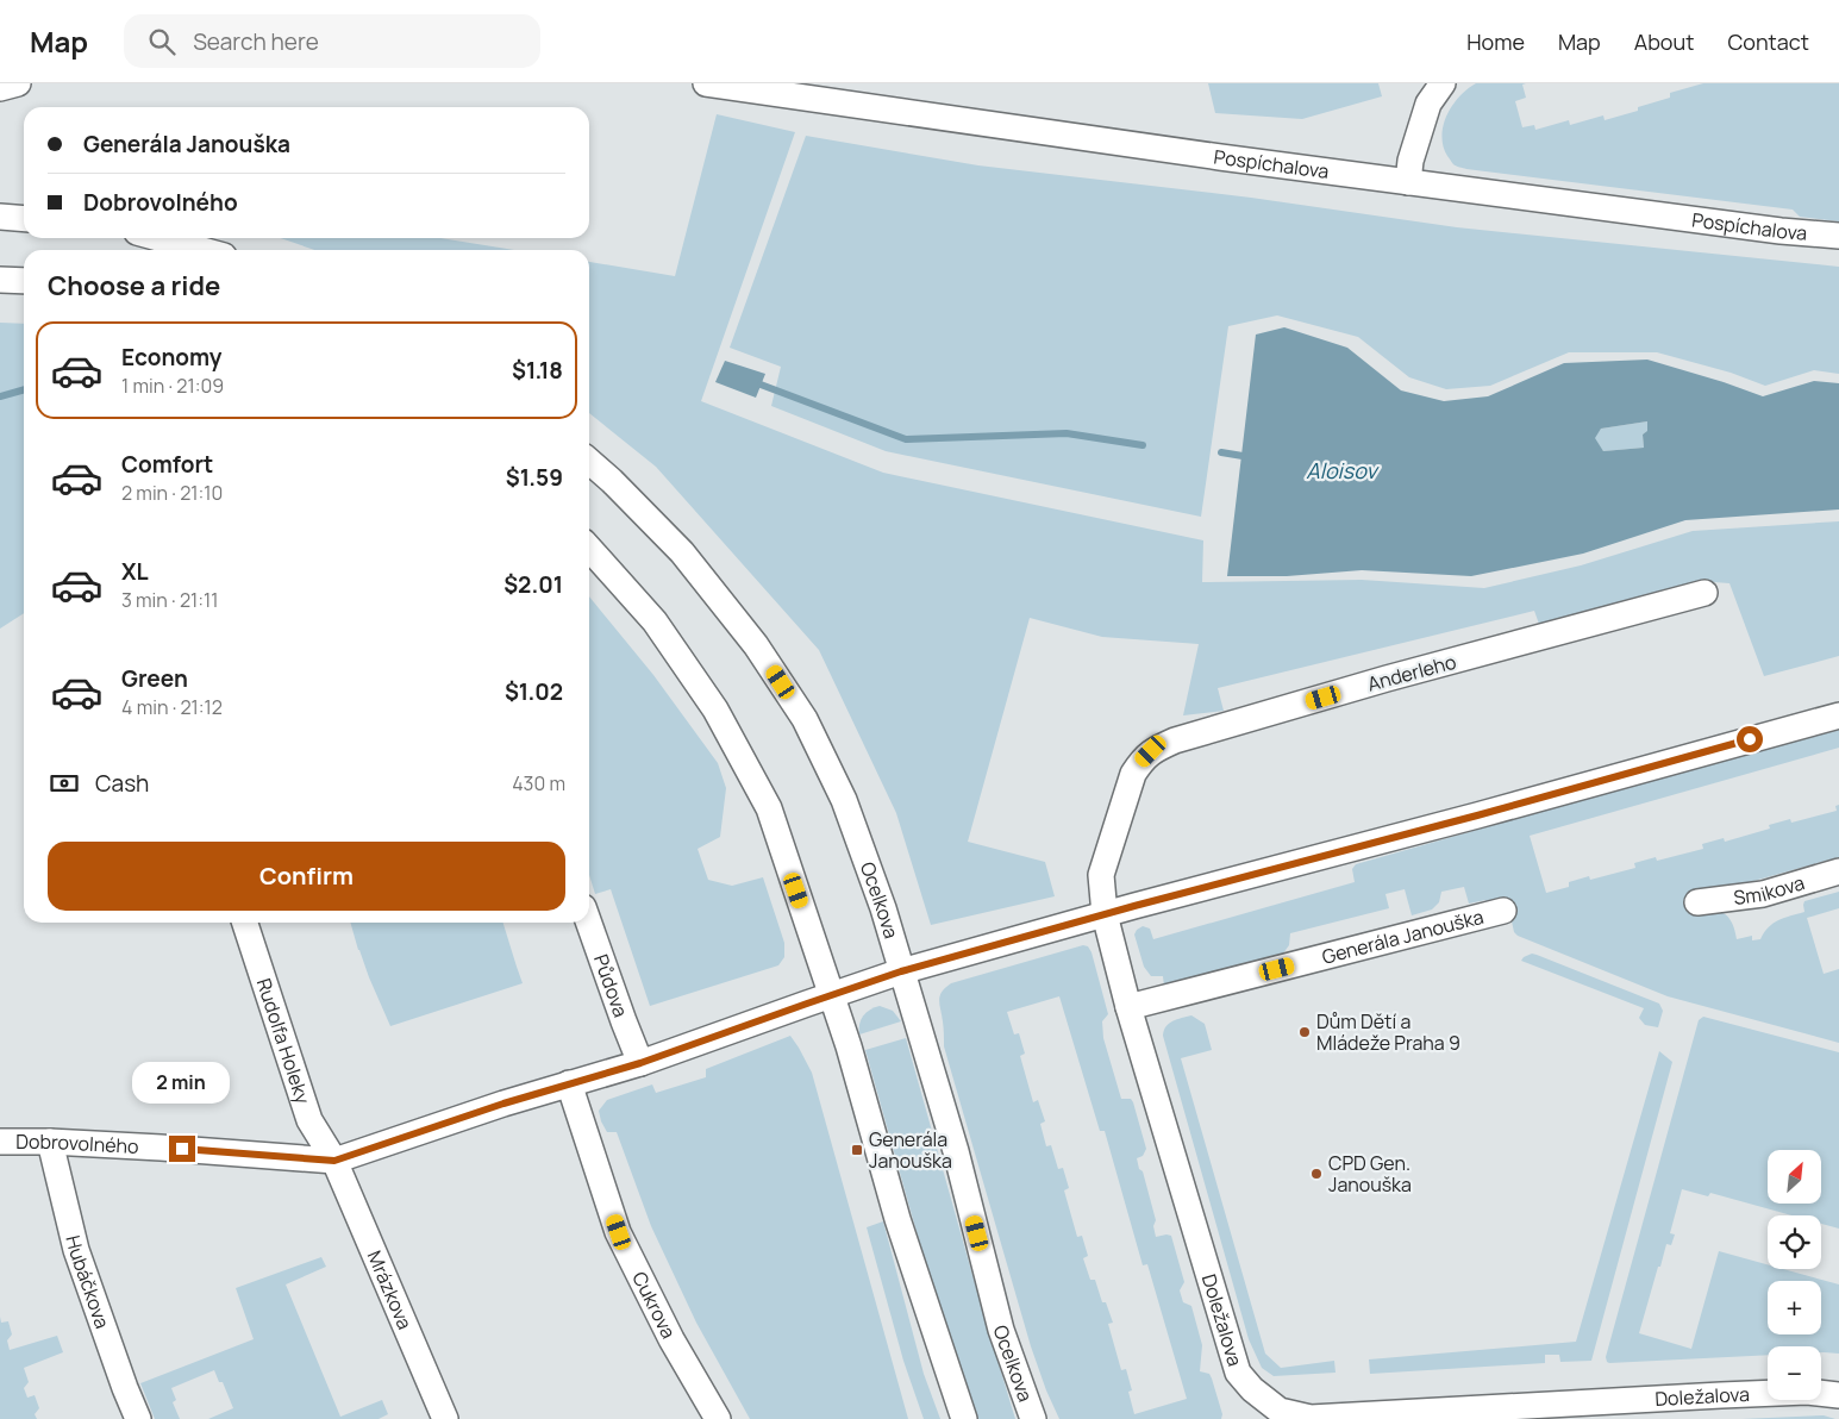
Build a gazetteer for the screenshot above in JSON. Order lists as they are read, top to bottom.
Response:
{
  "streets": {
    "street": [
      "Pospíchalova",
      "Anderleho",
      "Smikova",
      "Ocelkova",
      "Generála Janouška",
      "Půdova",
      "Rudolfa Holeky",
      "Dobrovolného",
      "Hubáčkova",
      "Mrázkova",
      "Cukrova",
      "Doležalova"
    ]
  },
  "crossings": [
    ["Anderleho", "Doležalova"],
    ["Generála Janouška", "Doležalova"],
    ["Půdova", "Dobrovolného"],
    ["Rudolfa Holeky", "Dobrovolného"],
    ["Rudolfa Holeky", "Mrázkova"],
    ["Dobrovolného", "Hubáčkova"],
    ["Dobrovolného", "Mrázkova"],
    ["Dobrovolného", "Cukrova"]
  ],
  "water": ["Aloisov"],
  "places": {
    "other": ["Dům Dětí a Mládeže Praha 9", "CPD Gen. Janouška"],
    "transit": ["Generála Janouška"]
  },
  "north": "top right",
  "page": {
    "header": "Map",
    "search": "Search here",
    "nav": [
      "Home",
      "Map",
      "About",
      "Contact"
    ],
    "banner": ["Generála Janouška", "Dobrovolného"],
    "heading": "Choose a ride",
    "list": [
      {
        "name": "Economy",
        "note": "1 min · 21:09",
        "value": "$1.18"
      },
      {
        "name": "Comfort",
        "note": "2 min · 21:10",
        "value": "$1.59"
      },
      {
        "name": "XL",
        "note": "3 min · 21:11",
        "value": "$2.01"
      },
      {
        "name": "Green",
        "note": "4 min · 21:12",
        "value": "$1.02"
      }
    ],
    "pay": ["Cash", "430 m"],
    "buttons": "Confirm",
    "bubble": "2 min",
    "map_buttons": ["+", "−"]
  }
}
